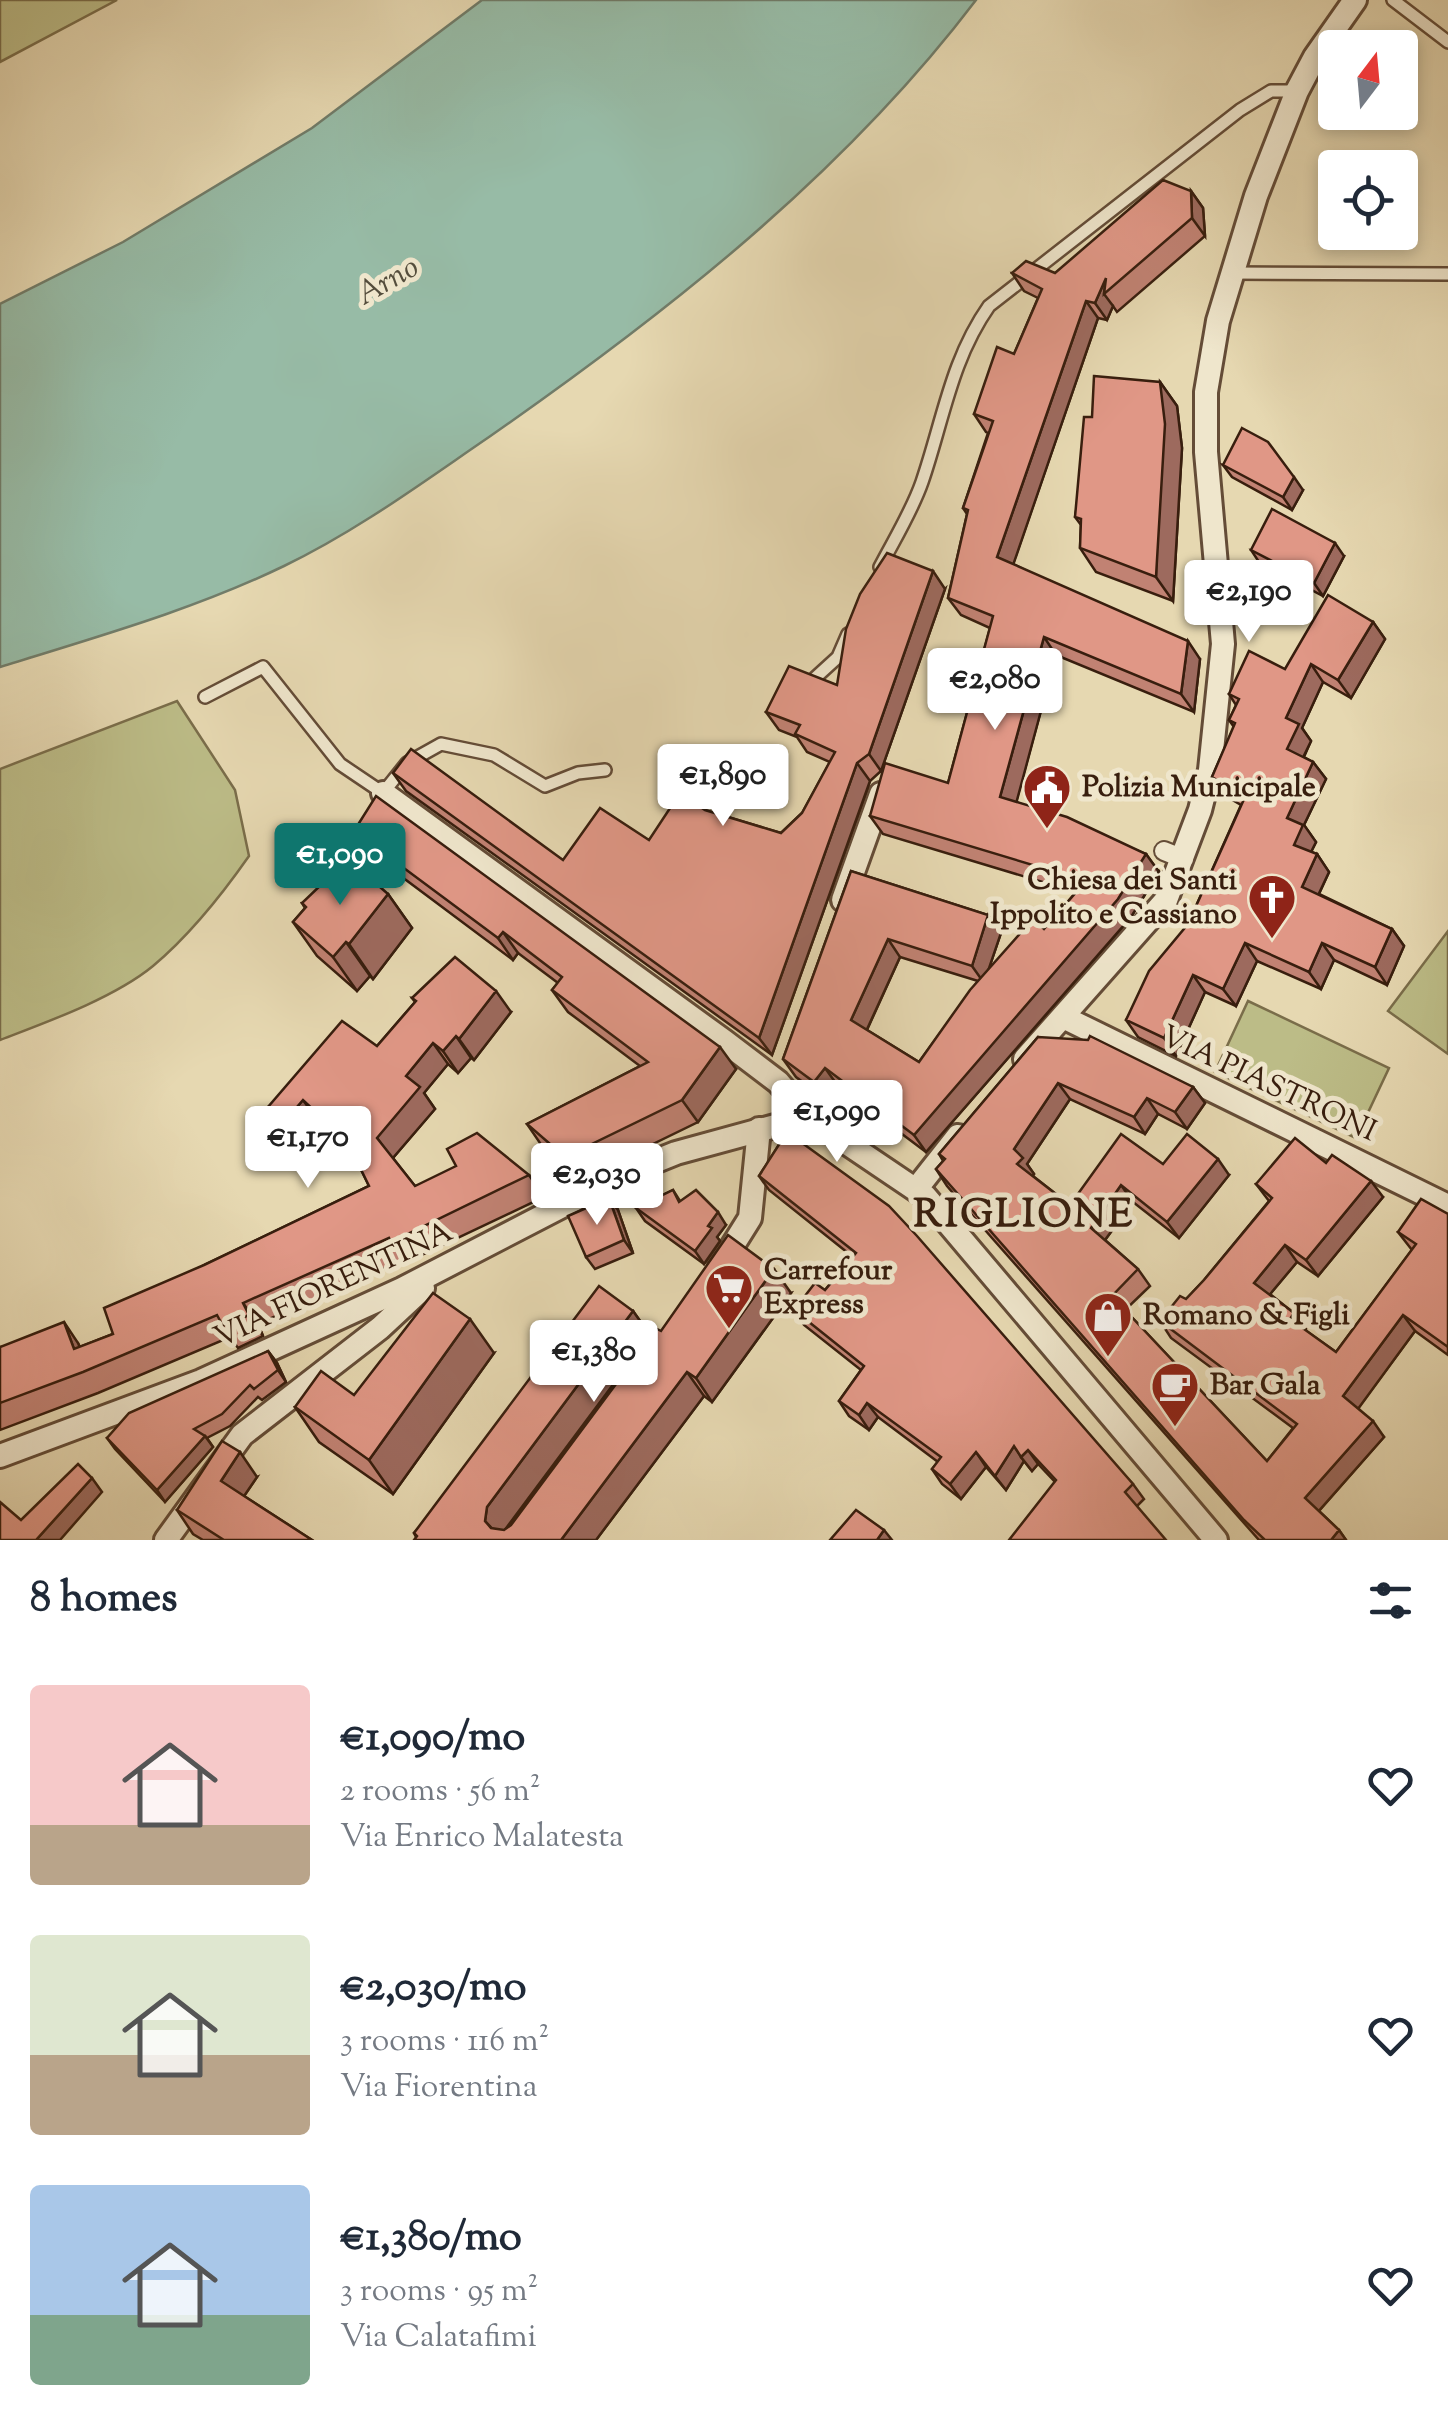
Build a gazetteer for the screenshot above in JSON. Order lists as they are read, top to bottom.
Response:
{
  "streets": {
    "street": ["VIA PIASTRONI", "VIA FIORENTINA"]
  },
  "districts": ["RIGLIONE"],
  "water": ["Arno"],
  "places": {
    "public building": ["Polizia Municipale"],
    "church": ["Chiesa dei Santi Ippolito e Cassiano"],
    "supermarket": ["Carrefour Express"],
    "shop": ["Romano & Figli"],
    "cafe": ["Bar Gala"]
  },
  "north": "top",
  "page": {
    "price": [
      "€2,190",
      "€2,080",
      "€1,890",
      "€1,090",
      "€1,090",
      "€1,170",
      "€2,030",
      "€1,380"
    ],
    "heading": "8 homes",
    "list": [
      {
        "name": "€1,090/mo",
        "note": "2 rooms · 56 m² · Via Enrico Malatesta"
      },
      {
        "name": "€2,030/mo",
        "note": "3 rooms · 116 m² · Via Fiorentina"
      },
      {
        "name": "€1,380/mo",
        "note": "3 rooms · 95 m² · Via Calatafimi"
      }
    ]
  }
}
